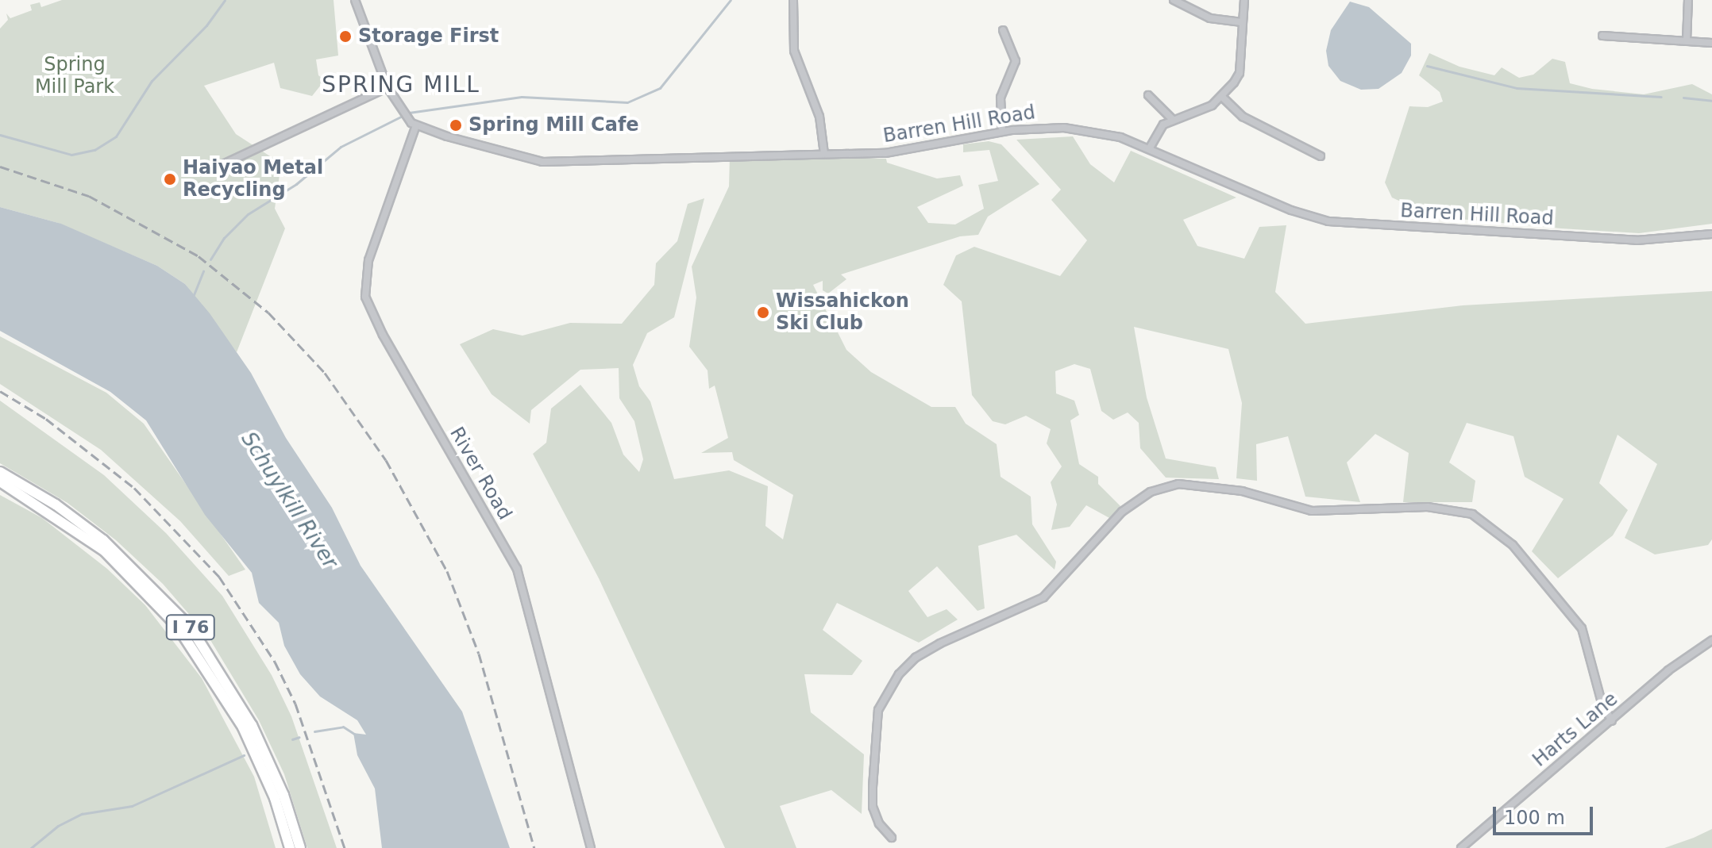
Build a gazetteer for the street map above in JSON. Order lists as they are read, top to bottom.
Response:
{
  "streets": {
    "highway": ["I 76"],
    "street": ["Barren Hill Road", "River Road", "Harts Lane"]
  },
  "crossings": [
    ["Barren Hill Road", "River Road"]
  ],
  "districts": ["SPRING MILL"],
  "water": ["Schuylkill River"],
  "parks": ["Spring Mill Park"],
  "places": [
    "Storage First",
    "Spring Mill Cafe",
    "Haiyao Metal Recycling",
    "Wissahickon Ski Club"
  ],
  "scale_bar": "100 m"
}
